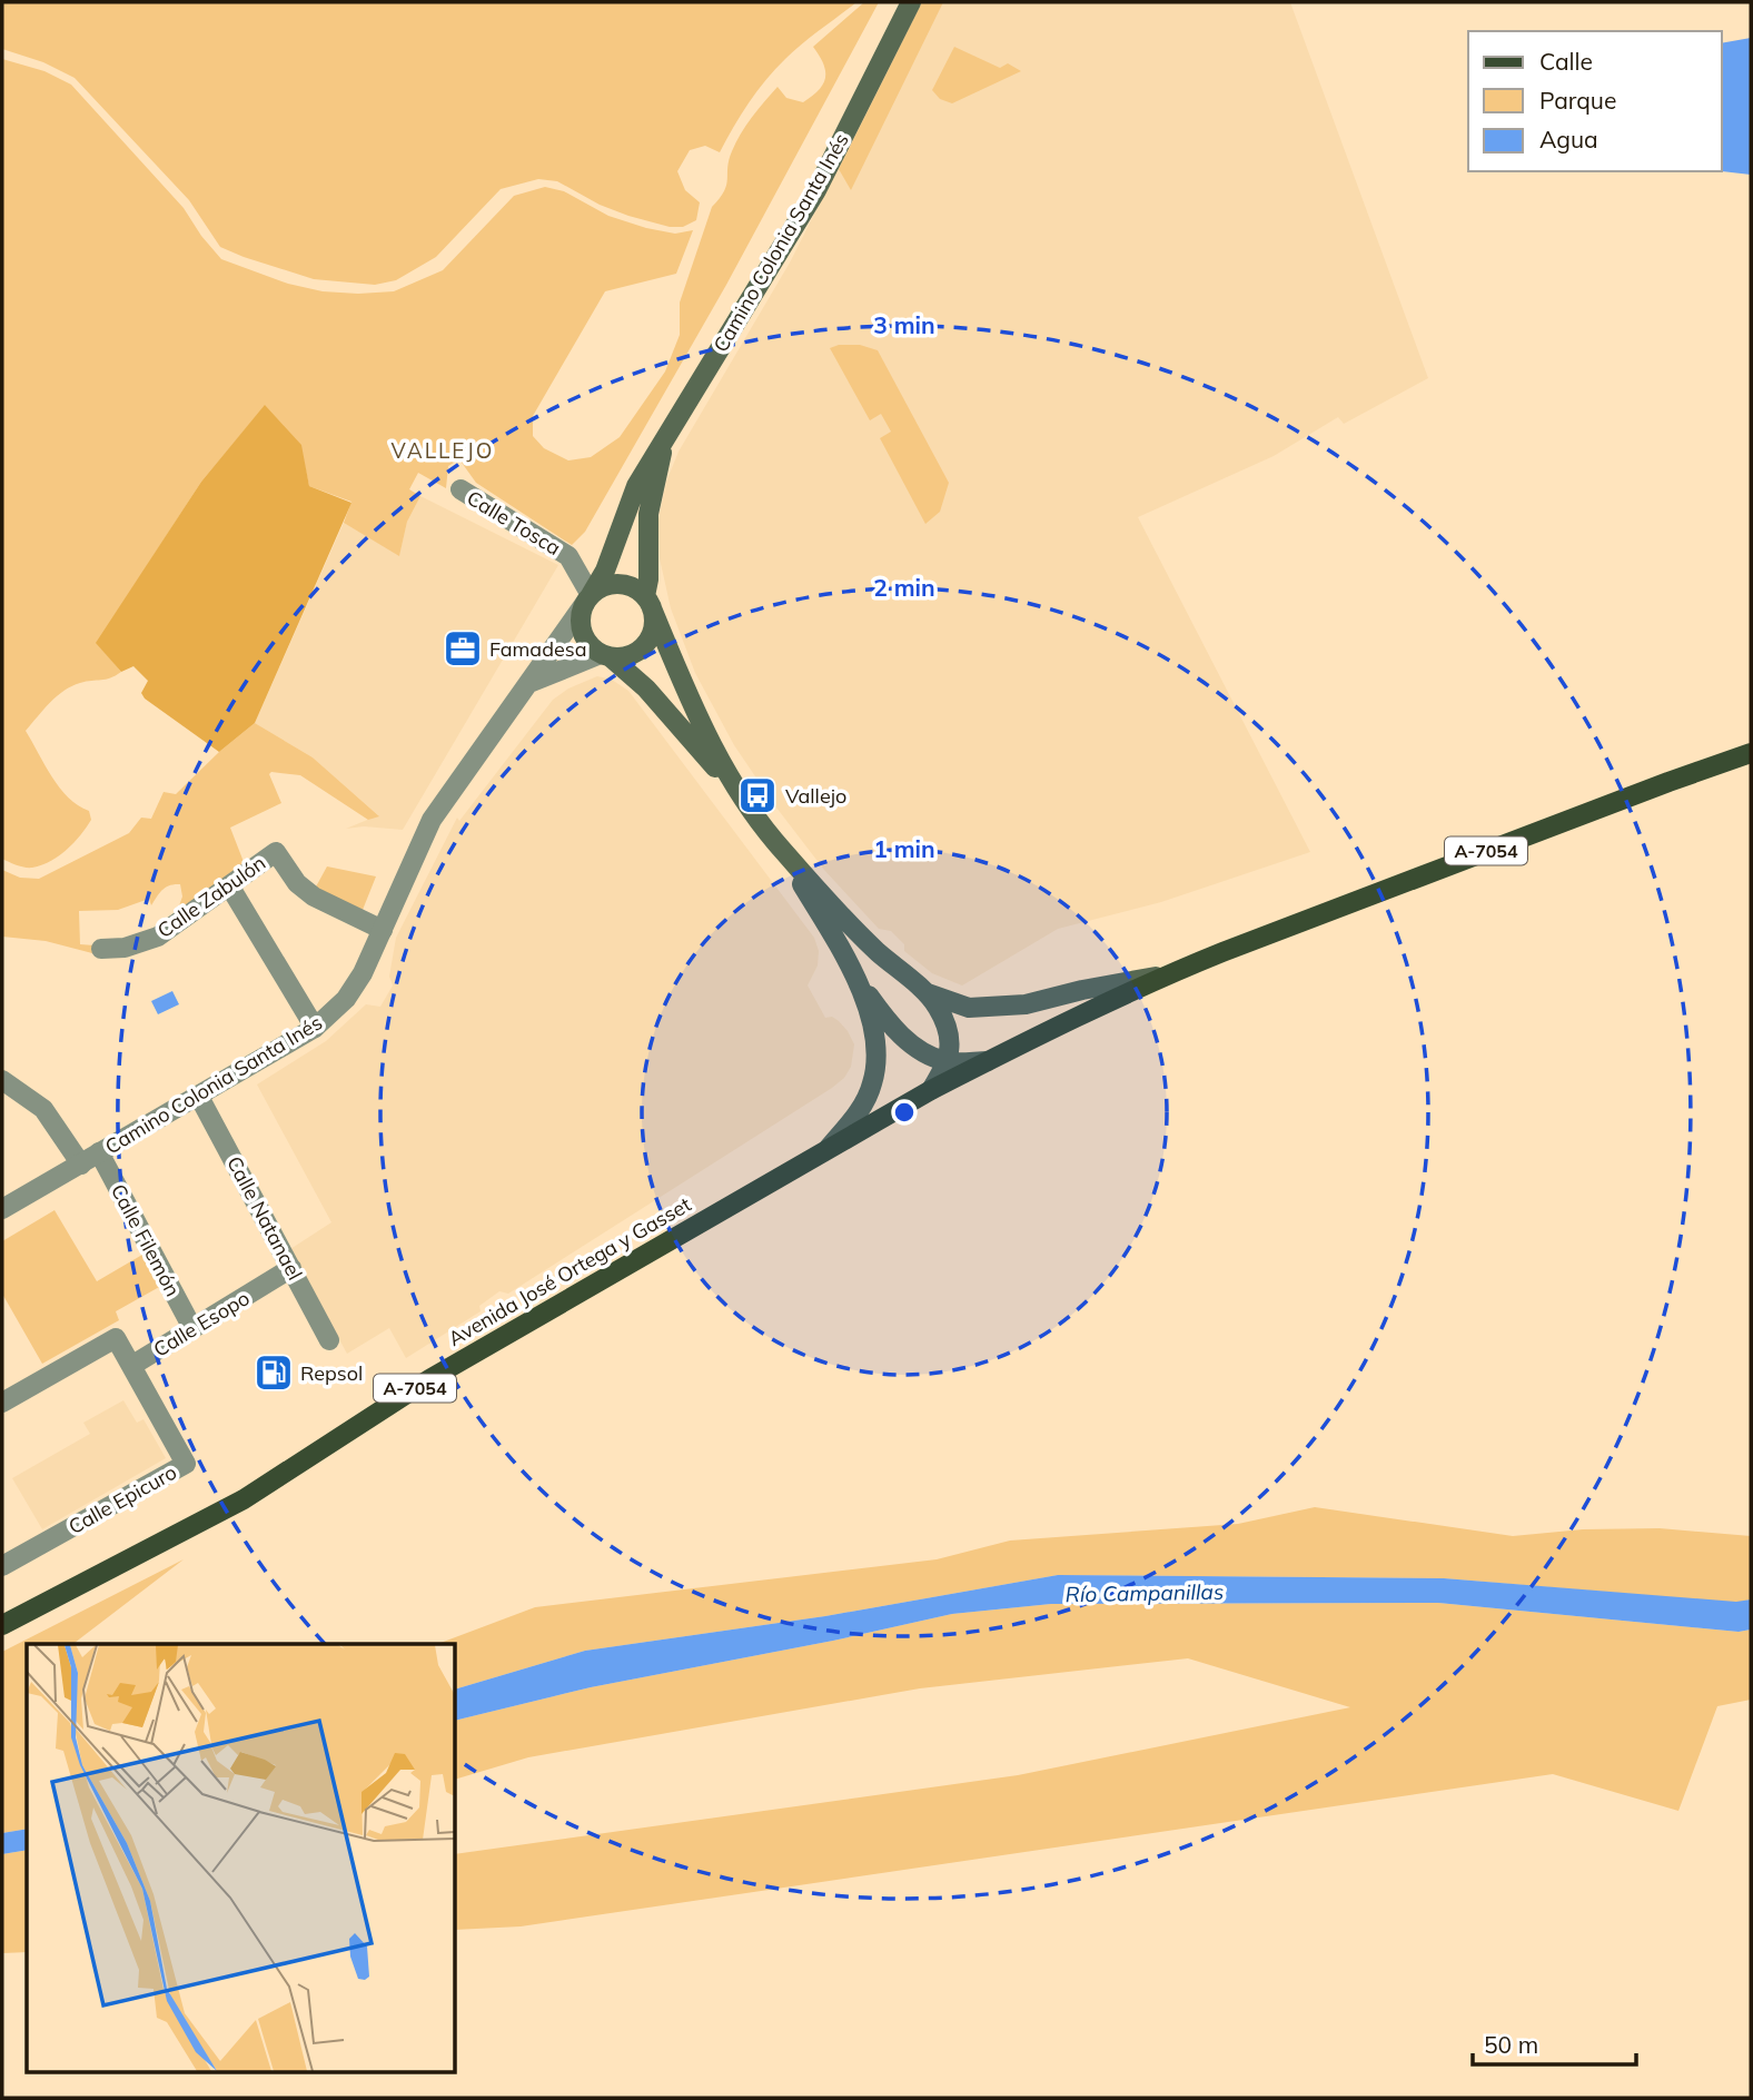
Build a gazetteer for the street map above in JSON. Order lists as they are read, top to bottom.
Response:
{
  "streets": {
    "main road": ["Camino Colonia Santa Inés", "A-7054", "Avenida José Ortega y Gasset"],
    "street": [
      "Calle Tosca",
      "Calle Zabulón",
      "Calle Natanael",
      "Calle Filemón",
      "Calle Esopo",
      "Calle Epicuro"
    ]
  },
  "crossings": [
    ["Camino Colonia Santa Inés", "Calle Tosca"],
    ["Camino Colonia Santa Inés", "Calle Zabulón"],
    ["Camino Colonia Santa Inés", "Calle Natanael"],
    ["Camino Colonia Santa Inés", "Calle Filemón"],
    ["Camino Colonia Santa Inés", "Avenida José Ortega y Gasset"],
    ["Calle Natanael", "Calle Esopo"],
    ["Calle Filemón", "Calle Esopo"],
    ["Calle Esopo", "Calle Epicuro"]
  ],
  "districts": ["VALLEJO"],
  "water": ["Río Campanillas"],
  "places": {
    "office": ["Famadesa"],
    "bus stop": ["Vallejo"],
    "fuel station": ["Repsol"]
  },
  "legend": ["Calle", "Parque", "Agua"],
  "scale_bar": "50 m",
  "rings": ["3 min", "2 min", "1 min"]
}
